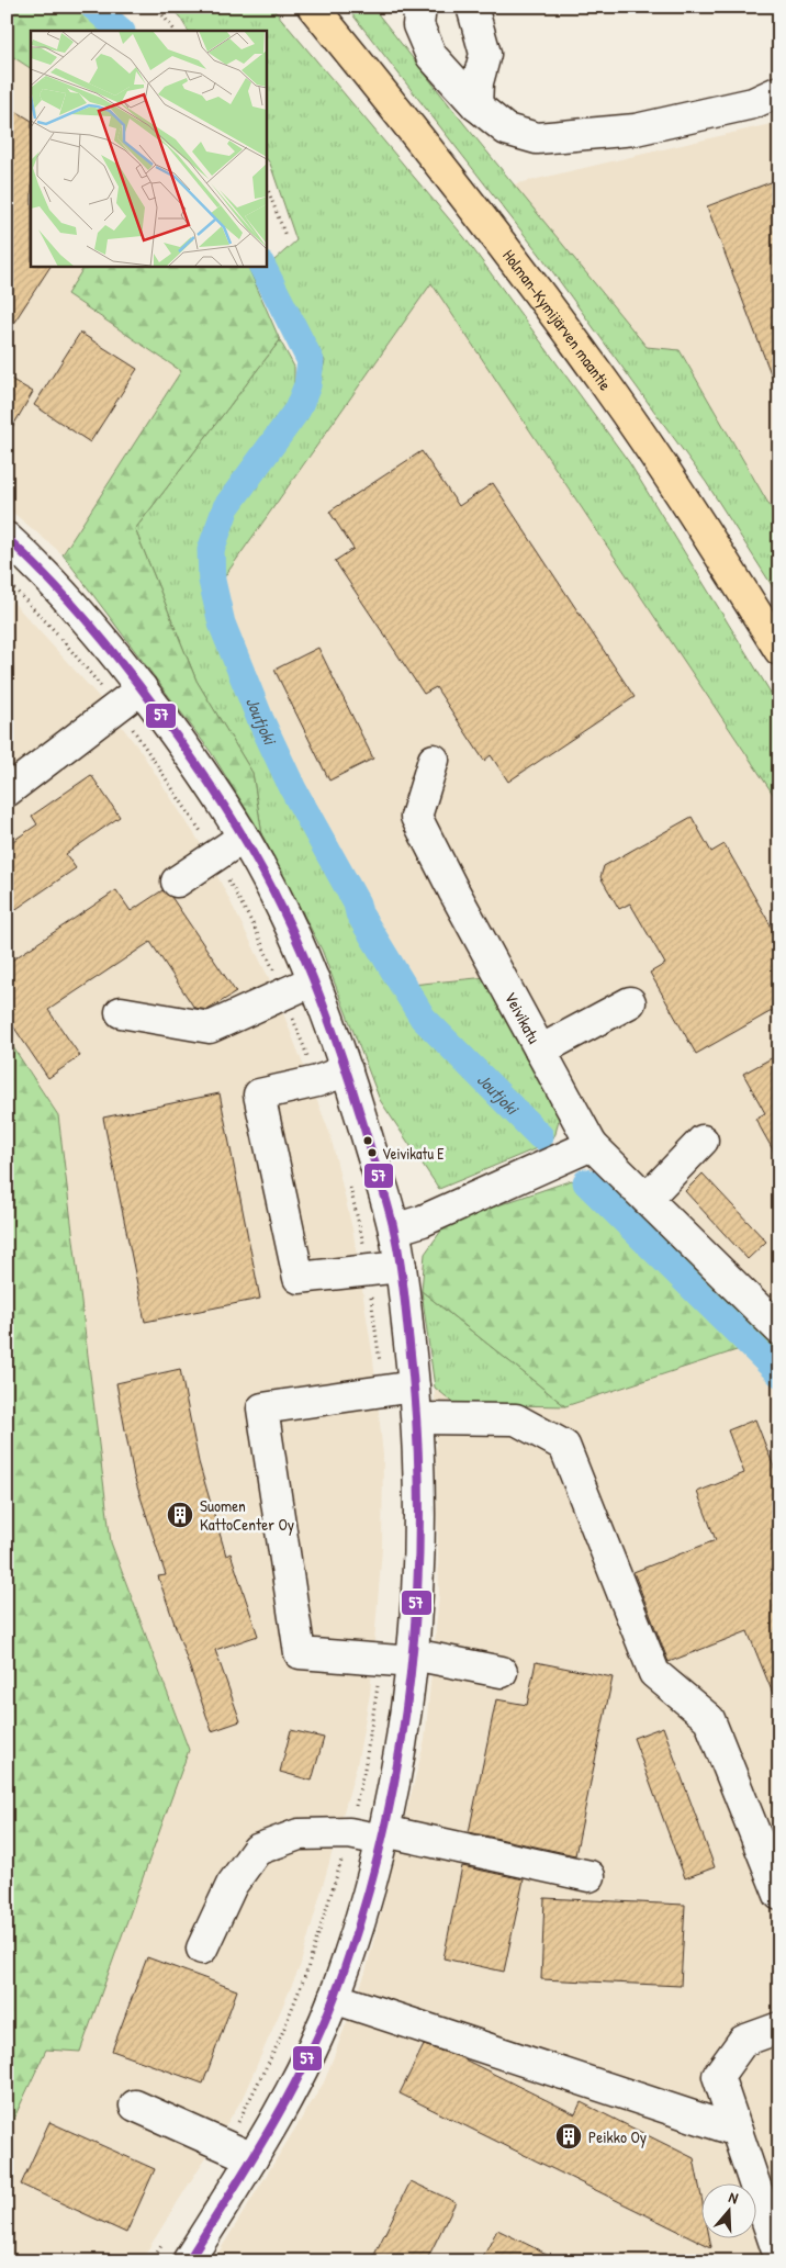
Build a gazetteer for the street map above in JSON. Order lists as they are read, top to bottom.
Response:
{
  "streets": {
    "highway": ["Holman–Kymijärven maantie"],
    "street": ["Veivikatu"]
  },
  "water": ["Joutjoki"],
  "places": {
    "other": ["Veivikatu E"],
    "building": ["Suomen KattoCenter Oy", "Peikko Oy"]
  },
  "lines": ["transit line 57"],
  "north": "top"
}
